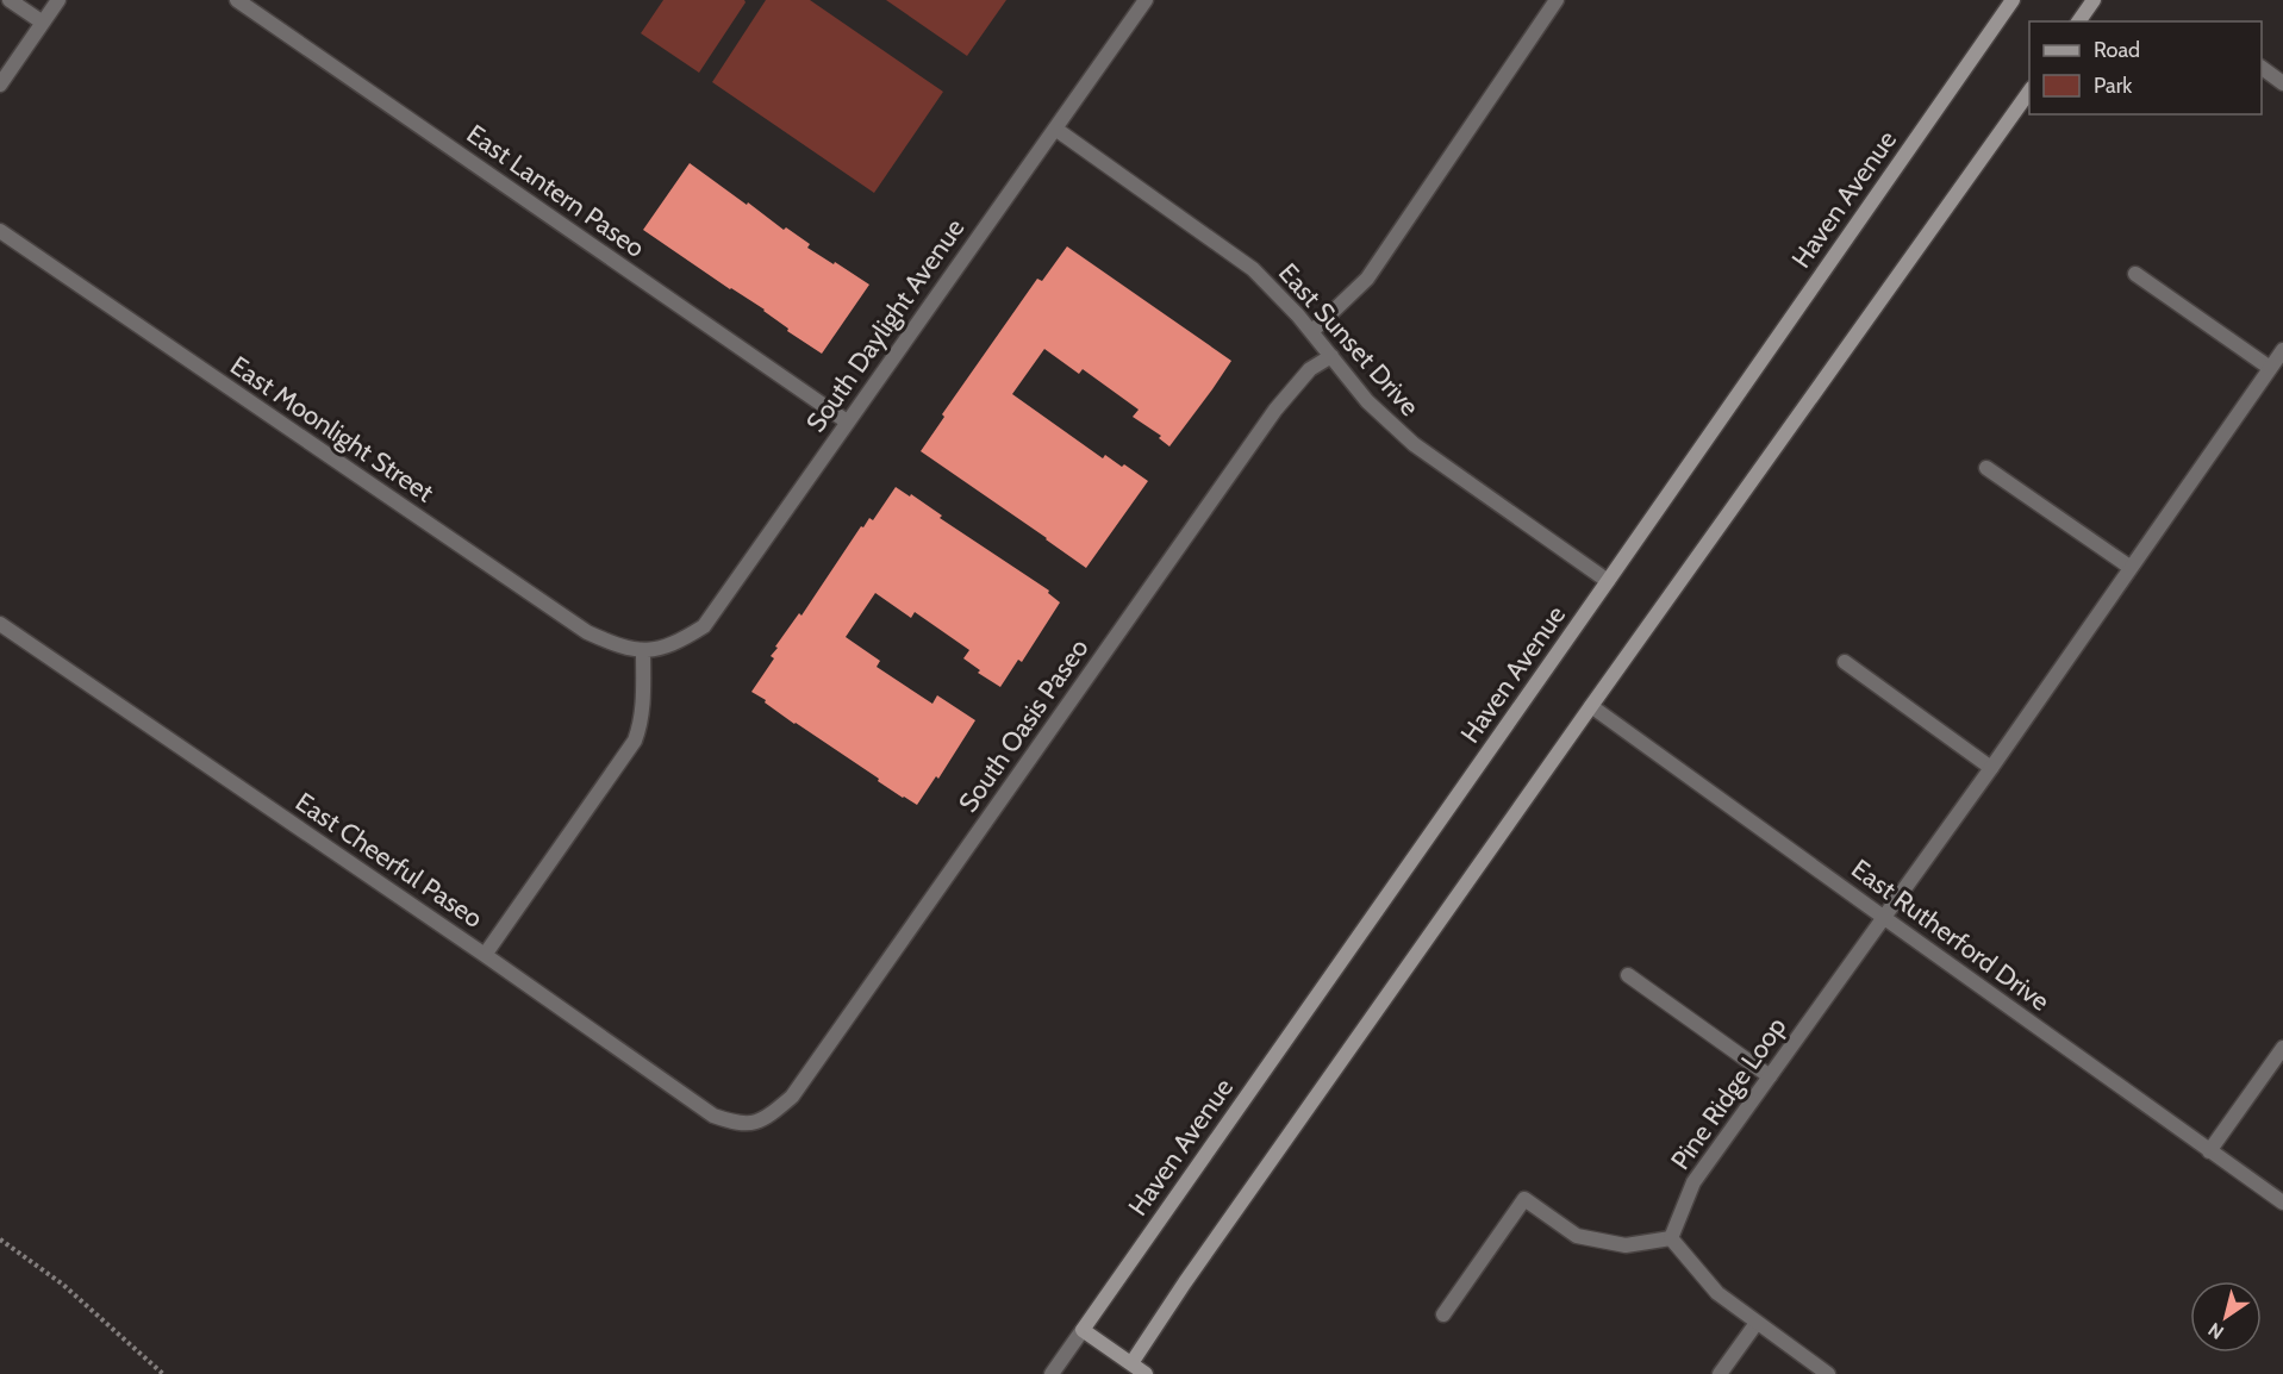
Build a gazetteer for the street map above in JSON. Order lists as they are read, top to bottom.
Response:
{
  "streets": {
    "main road": ["Haven Avenue"],
    "street": [
      "East Lantern Paseo",
      "South Daylight Avenue",
      "East Sunset Drive",
      "East Moonlight Street",
      "South Oasis Paseo",
      "East Cheerful Paseo",
      "East Rutherford Drive",
      "Pine Ridge Loop"
    ]
  },
  "crossings": [
    ["East Lantern Paseo", "South Daylight Avenue"],
    ["Haven Avenue", "East Sunset Drive"],
    ["South Daylight Avenue", "East Sunset Drive"],
    ["South Daylight Avenue", "East Moonlight Street"],
    ["East Sunset Drive", "South Oasis Paseo"],
    ["South Oasis Paseo", "East Cheerful Paseo"],
    ["East Rutherford Drive", "Pine Ridge Loop"]
  ],
  "legend": ["Road", "Park"],
  "north": "bottom left"
}
